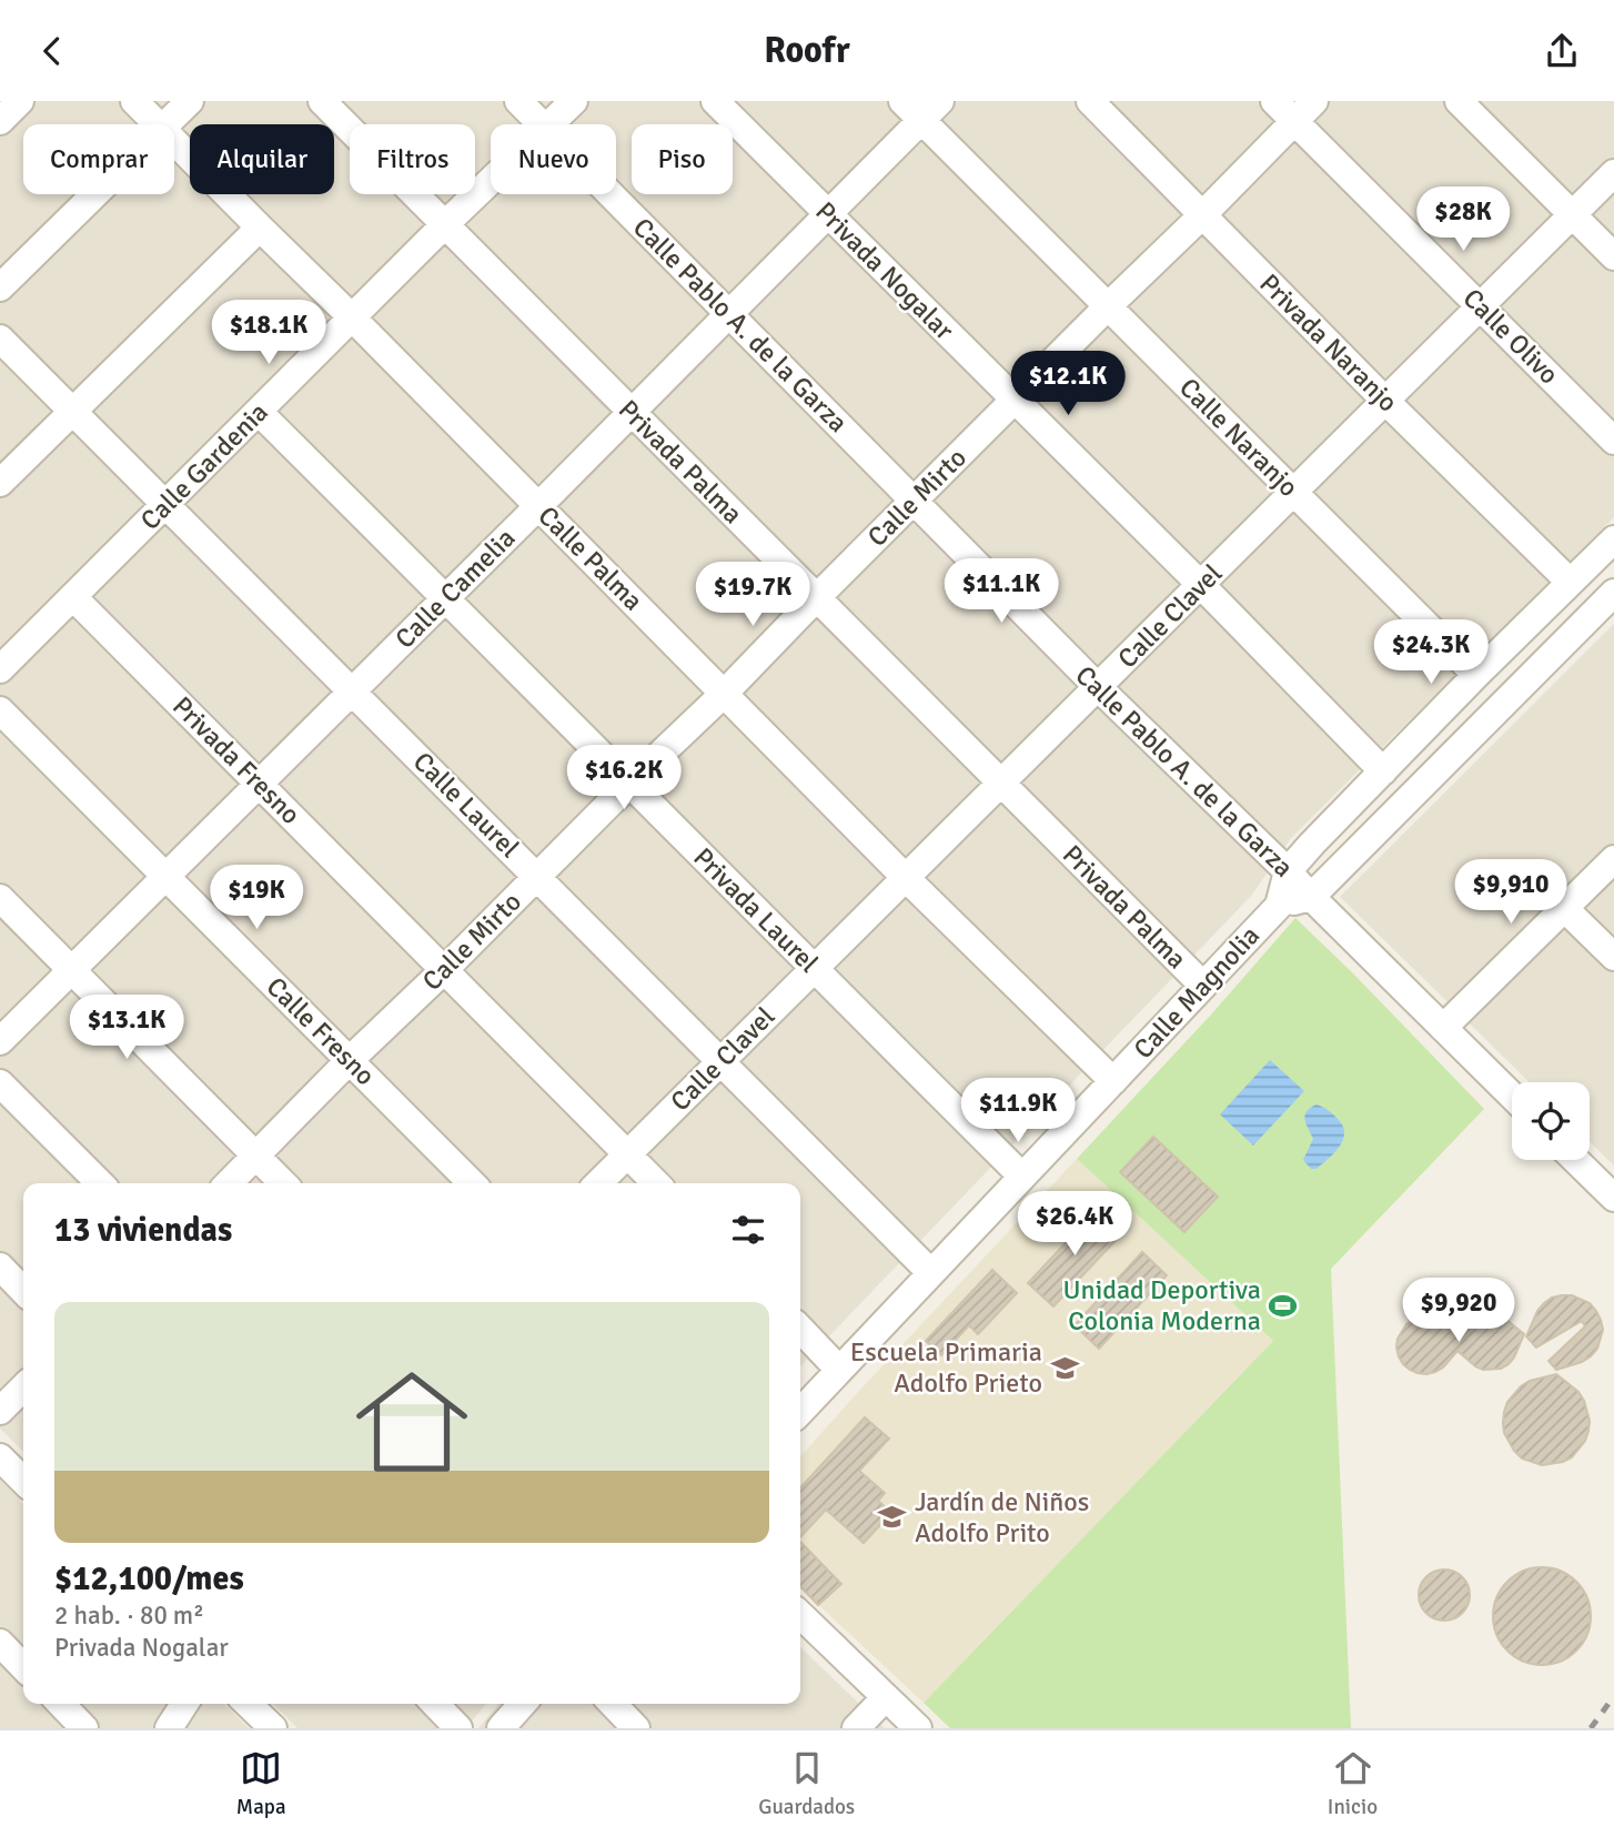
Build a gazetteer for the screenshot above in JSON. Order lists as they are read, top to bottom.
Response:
{
  "streets": {
    "street": [
      "Privada Nogalar",
      "Calle Pablo A. de la Garza",
      "Calle Olivo",
      "Privada Naranjo",
      "Calle Naranjo",
      "Privada Palma",
      "Calle Gardenia",
      "Calle Mirto",
      "Calle Palma",
      "Calle Camelia",
      "Calle Clavel",
      "Privada Fresno",
      "Calle Laurel",
      "Privada Laurel",
      "Calle Magnolia",
      "Calle Fresno"
    ]
  },
  "crossings": [
    ["Privada Nogalar", "Calle Mirto"],
    ["Privada Nogalar", "Calle Camelia"],
    ["Privada Nogalar", "Calle Clavel"],
    ["Privada Nogalar", "Calle Magnolia"],
    ["Calle Pablo A. de la Garza", "Calle Mirto"],
    ["Calle Pablo A. de la Garza", "Calle Camelia"],
    ["Calle Pablo A. de la Garza", "Calle Clavel"],
    ["Calle Pablo A. de la Garza", "Calle Magnolia"],
    ["Calle Olivo", "Calle Mirto"],
    ["Calle Olivo", "Calle Clavel"],
    ["Privada Naranjo", "Calle Mirto"],
    ["Privada Naranjo", "Calle Clavel"],
    ["Privada Naranjo", "Calle Magnolia"],
    ["Calle Naranjo", "Calle Mirto"],
    ["Calle Naranjo", "Calle Camelia"],
    ["Calle Naranjo", "Calle Clavel"],
    ["Calle Naranjo", "Calle Magnolia"],
    ["Privada Palma", "Calle Gardenia"],
    ["Privada Palma", "Calle Mirto"],
    ["Privada Palma", "Calle Camelia"],
    ["Privada Palma", "Calle Clavel"],
    ["Privada Palma", "Calle Magnolia"],
    ["Calle Gardenia", "Calle Palma"],
    ["Calle Gardenia", "Privada Fresno"],
    ["Calle Gardenia", "Calle Laurel"],
    ["Calle Gardenia", "Privada Laurel"],
    ["Calle Mirto", "Calle Palma"],
    ["Calle Mirto", "Privada Fresno"],
    ["Calle Mirto", "Calle Laurel"],
    ["Calle Mirto", "Privada Laurel"],
    ["Calle Mirto", "Calle Fresno"],
    ["Calle Palma", "Calle Camelia"],
    ["Calle Palma", "Calle Clavel"],
    ["Calle Palma", "Calle Magnolia"],
    ["Calle Camelia", "Privada Fresno"],
    ["Calle Camelia", "Calle Laurel"],
    ["Calle Camelia", "Privada Laurel"],
    ["Calle Camelia", "Calle Fresno"],
    ["Calle Clavel", "Privada Fresno"],
    ["Calle Clavel", "Calle Laurel"],
    ["Calle Clavel", "Privada Laurel"],
    ["Calle Laurel", "Calle Magnolia"],
    ["Privada Laurel", "Calle Magnolia"]
  ],
  "places": {
    "sports": ["Unidad Deportiva Colonia Moderna"],
    "school or university": ["Escuela Primaria Adolfo Prieto", "Jardín de Niños Adolfo Prito"]
  },
  "page": {
    "header": "Roofr",
    "chip": [
      "Comprar",
      "Alquilar",
      "Filtros",
      "Nuevo",
      "Piso"
    ],
    "price": [
      "$28K",
      "$18.1K",
      "$12.1K",
      "$11.1K",
      "$19.7K",
      "$24.3K",
      "$16.2K",
      "$9,910",
      "$19K",
      "$13.1K",
      "$11.9K",
      "$26.4K",
      "$9,920"
    ],
    "heading": "13 viviendas",
    "list": [
      {
        "name": "$12,100/mes",
        "note": "2 hab. · 80 m² · Privada Nogalar"
      }
    ],
    "tabs": ["Mapa", "Guardados", "Inicio"]
  }
}
